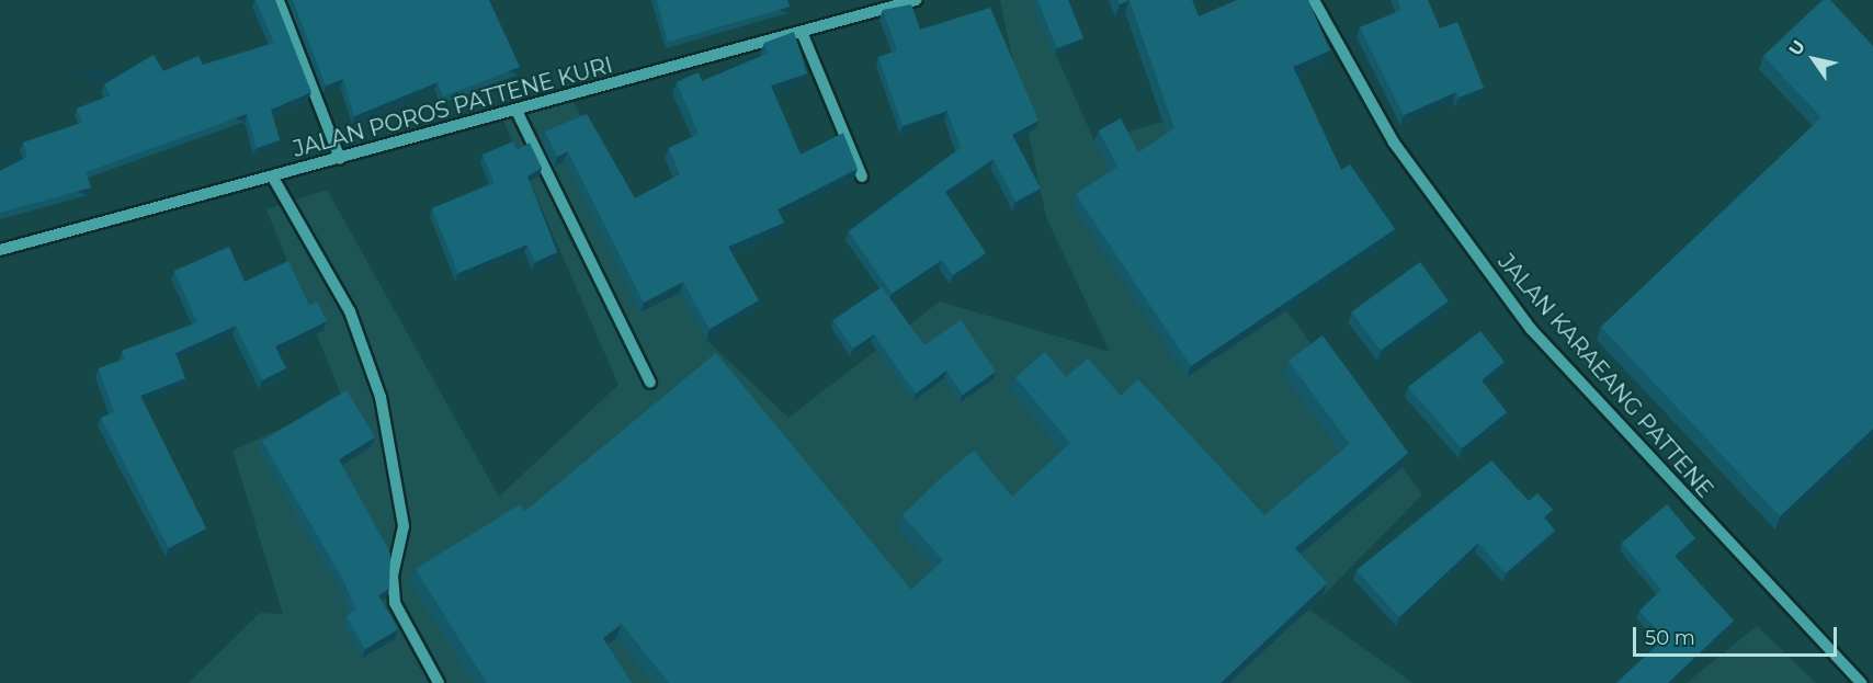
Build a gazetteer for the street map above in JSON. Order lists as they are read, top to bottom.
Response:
{
  "streets": {
    "street": ["JALAN POROS PATTENE KURI", "JALAN KARAEANG PATTENE"]
  },
  "scale_bar": "50 m",
  "north": "top left"
}
